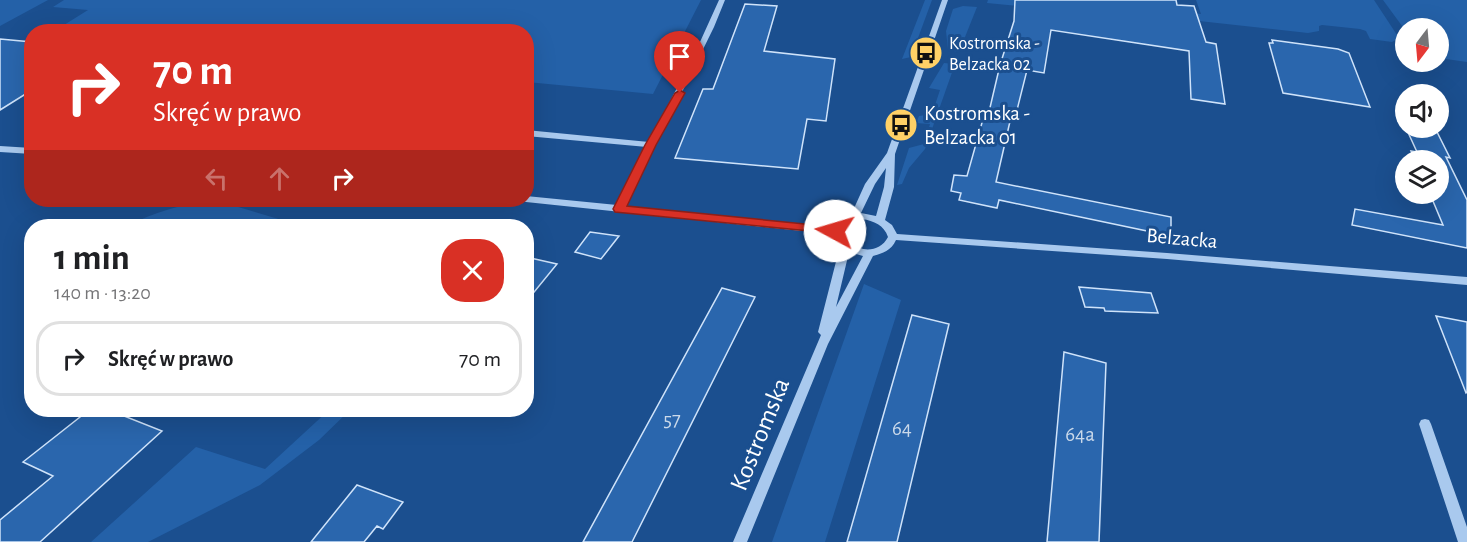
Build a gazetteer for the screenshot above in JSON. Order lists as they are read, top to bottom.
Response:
{
  "streets": {
    "street": ["Belzacka", "Kostromska"]
  },
  "crossings": [
    ["Belzacka", "Kostromska"]
  ],
  "places": {
    "bus stop": ["Kostromska - Belzacka 02", "Kostromska - Belzacka 01"]
  },
  "house_numbers": ["57", "64", "64a"],
  "north": "bottom",
  "page": {
    "turn": ["70 m", "Skręć w prawo"],
    "heading": ["1 min", "140 m · 13:20"],
    "list": [
      {
        "name": "Skręć w prawo",
        "value": "70 m"
      }
    ]
  }
}
